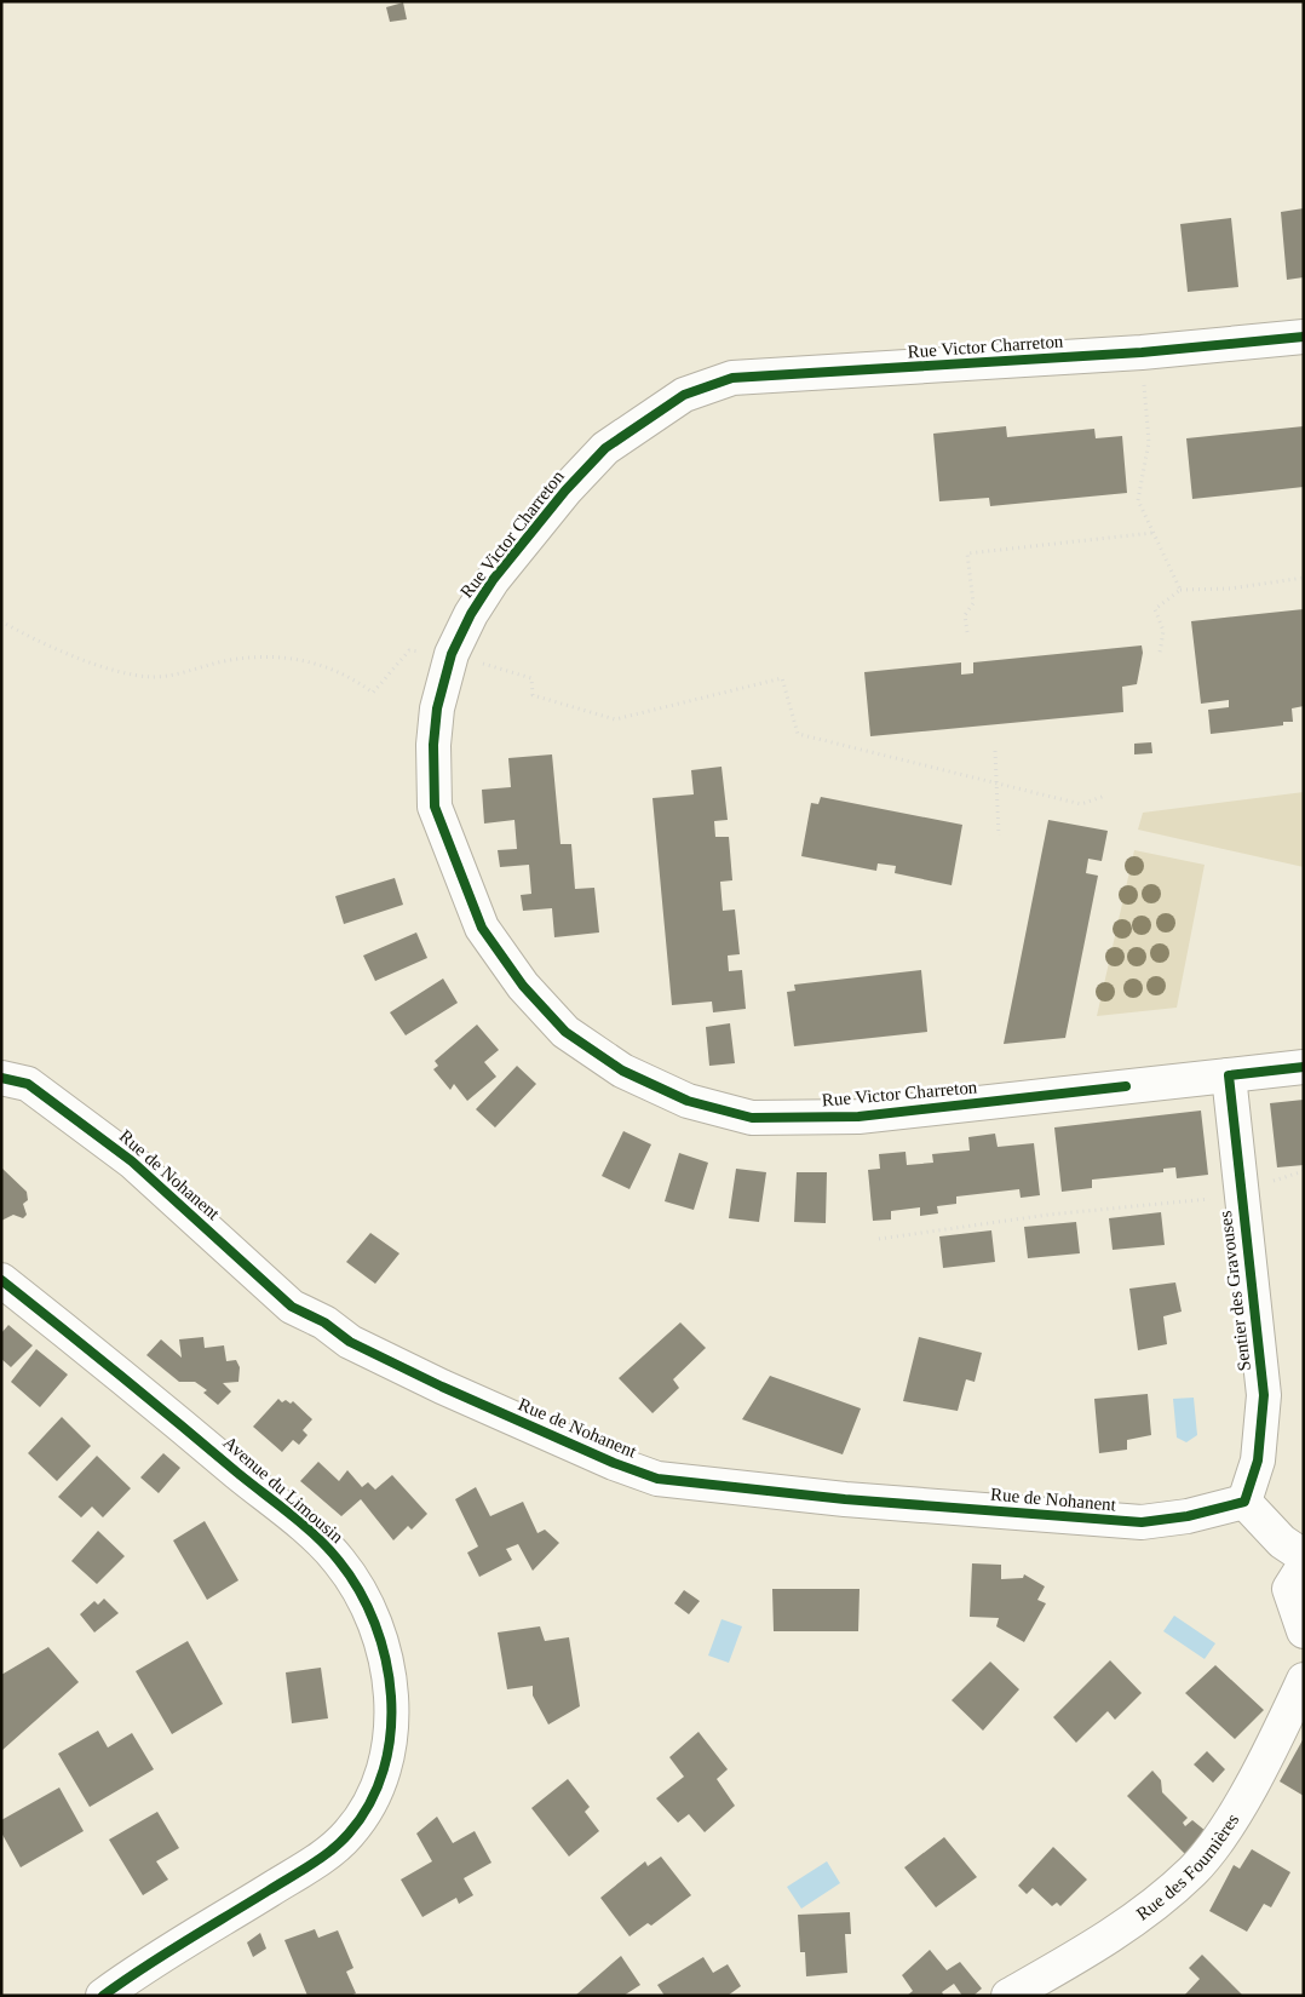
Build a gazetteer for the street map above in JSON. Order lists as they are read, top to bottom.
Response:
{
  "streets": {
    "street": [
      "Rue Victor Charreton",
      "Rue de Nohanent",
      "Sentier des Gravouses",
      "Avenue du Limousin",
      "Rue des Fournières"
    ]
  },
  "crossings": [
    ["Rue Victor Charreton", "Sentier des Gravouses"],
    ["Rue de Nohanent", "Sentier des Gravouses"]
  ]
}
